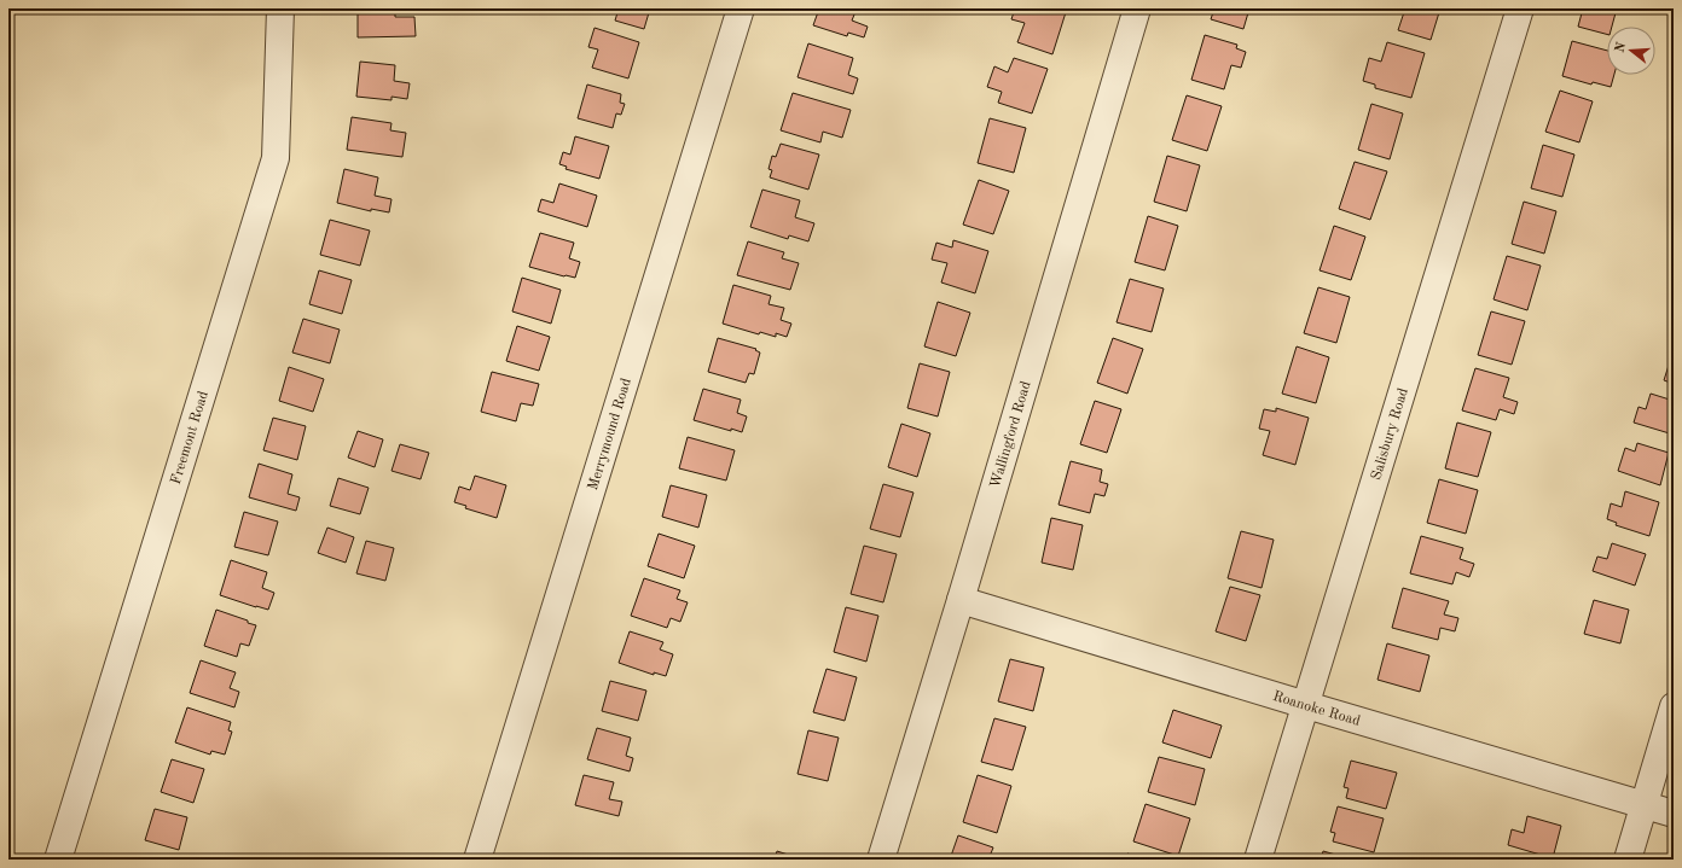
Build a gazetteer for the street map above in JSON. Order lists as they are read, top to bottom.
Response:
{
  "streets": {
    "street": [
      "Merrymound Road",
      "Wallingford Road",
      "Salisbury Road",
      "Freemont Road",
      "Roanoke Road"
    ]
  },
  "crossings": [
    ["Wallingford Road", "Roanoke Road"],
    ["Salisbury Road", "Roanoke Road"]
  ],
  "north": "left"
}
